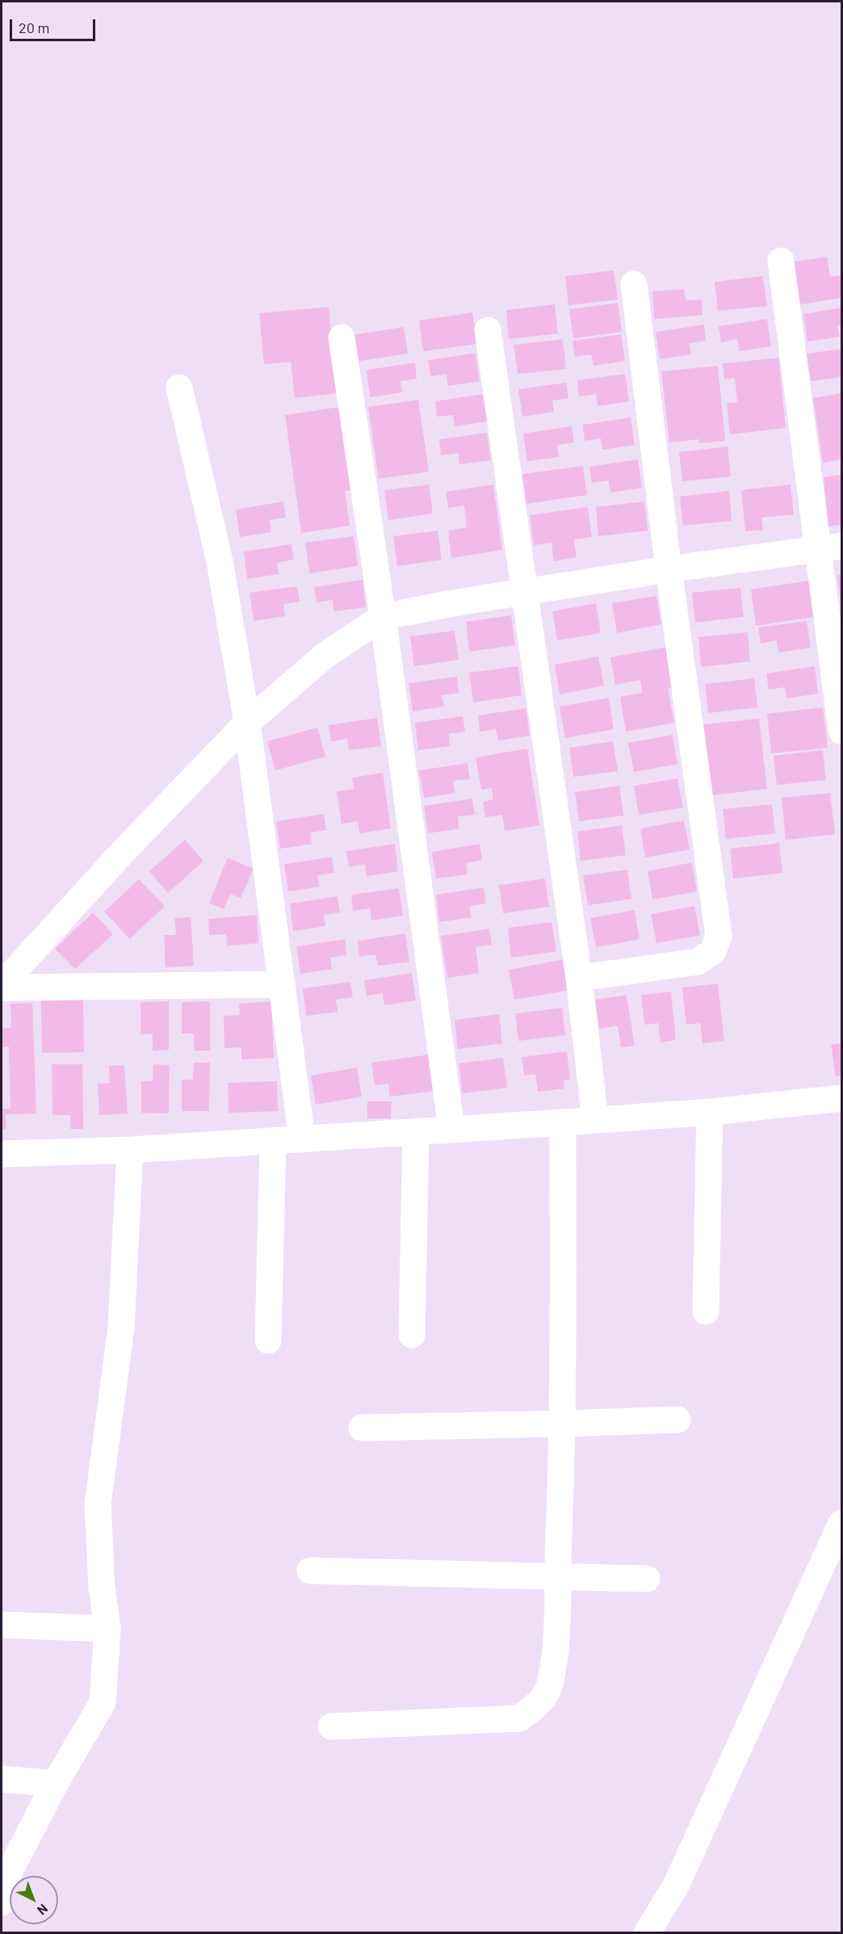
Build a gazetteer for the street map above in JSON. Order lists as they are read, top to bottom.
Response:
{
  "scale_bar": "20 m",
  "north": "bottom right"
}
